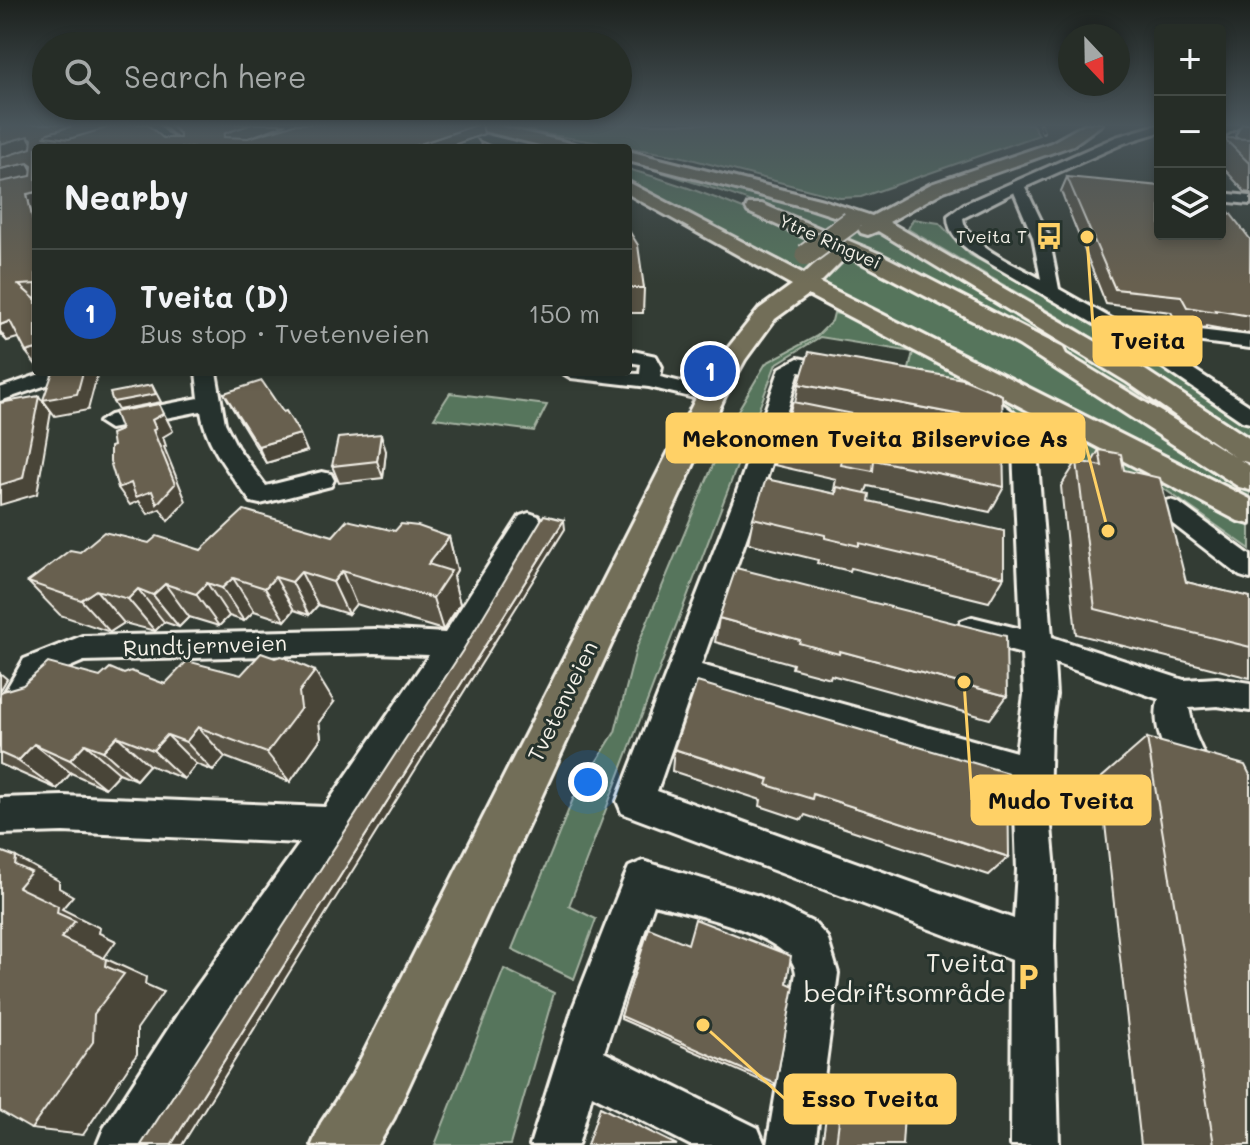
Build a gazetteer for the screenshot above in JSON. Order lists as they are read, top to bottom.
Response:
{
  "streets": {
    "main road": ["Ytre Ringvei", "Tvetenveien"],
    "street": ["Rundtjernveien"]
  },
  "places": {
    "bus stop": ["Tveita T"],
    "other": [
      "Tveita",
      "Mekonomen Tveita Bilservice As",
      "Mudo Tveita",
      "Esso Tveita"
    ],
    "parking": ["Tveita bedriftsområde"]
  },
  "north": "bottom",
  "page": {
    "map_buttons": ["+", "−"],
    "search": "Search here",
    "heading": "Nearby",
    "list": [
      {
        "mark": "1",
        "name": "Tveita (D)",
        "note": "Bus stop · Tvetenveien",
        "value": "150 m"
      }
    ],
    "pins": "1"
  }
}
